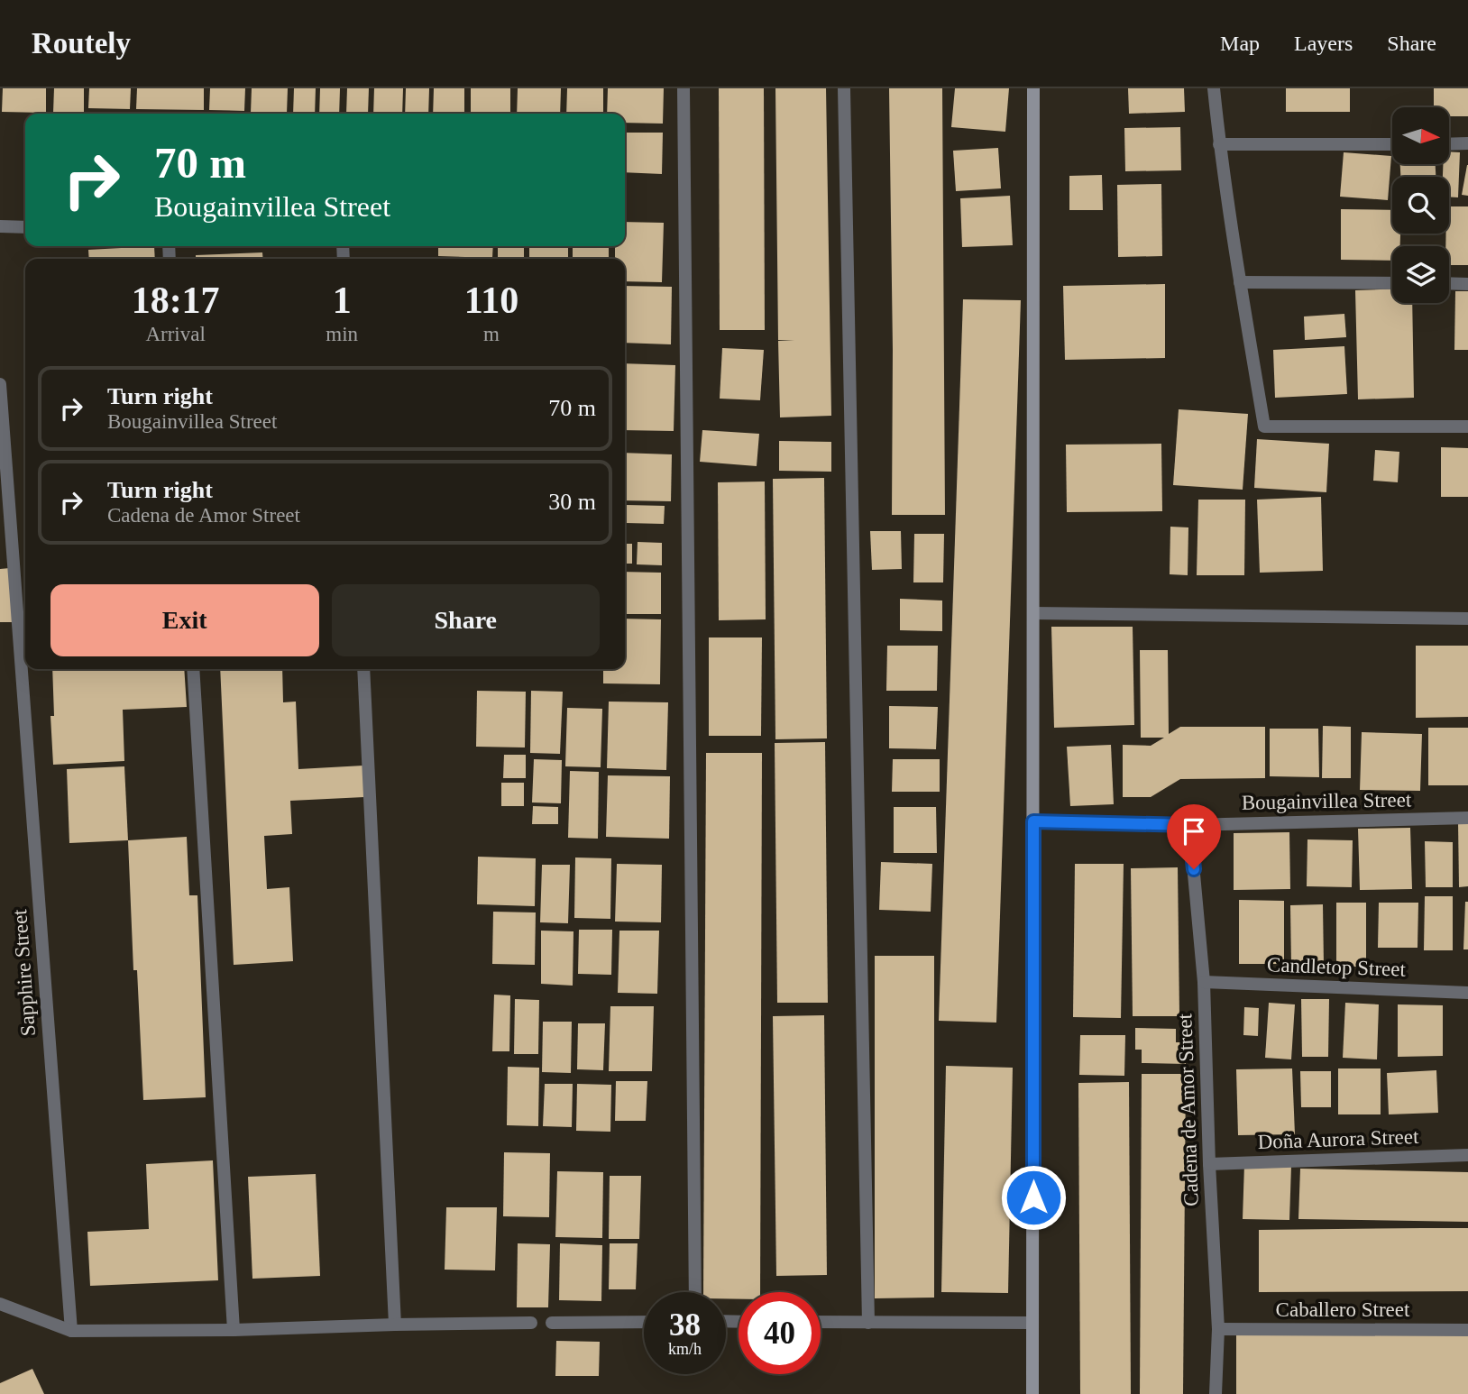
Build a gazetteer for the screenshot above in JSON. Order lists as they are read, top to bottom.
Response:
{
  "streets": {
    "street": [
      "Bougainvillea Street",
      "Candletop Street",
      "Sapphire Street",
      "Cadena de Amor Street",
      "Doña Aurora Street",
      "Caballero Street"
    ]
  },
  "crossings": [
    ["Bougainvillea Street", "Cadena de Amor Street"],
    ["Candletop Street", "Cadena de Amor Street"],
    ["Cadena de Amor Street", "Doña Aurora Street"],
    ["Cadena de Amor Street", "Caballero Street"]
  ],
  "north": "right",
  "page": {
    "header": "Routely",
    "nav": ["Map", "Layers", "Share"],
    "turn": ["70 m", "Bougainvillea Street"],
    "eta": [
      "18:17",
      "Arrival",
      "1",
      "min",
      "110",
      "m"
    ],
    "list": [
      {
        "name": "Turn right",
        "note": "Bougainvillea Street",
        "value": "70 m"
      },
      {
        "name": "Turn right",
        "note": "Cadena de Amor Street",
        "value": "30 m"
      }
    ],
    "buttons": ["Exit", "Share"],
    "speed": "38 km/h",
    "limit": "40"
  }
}
